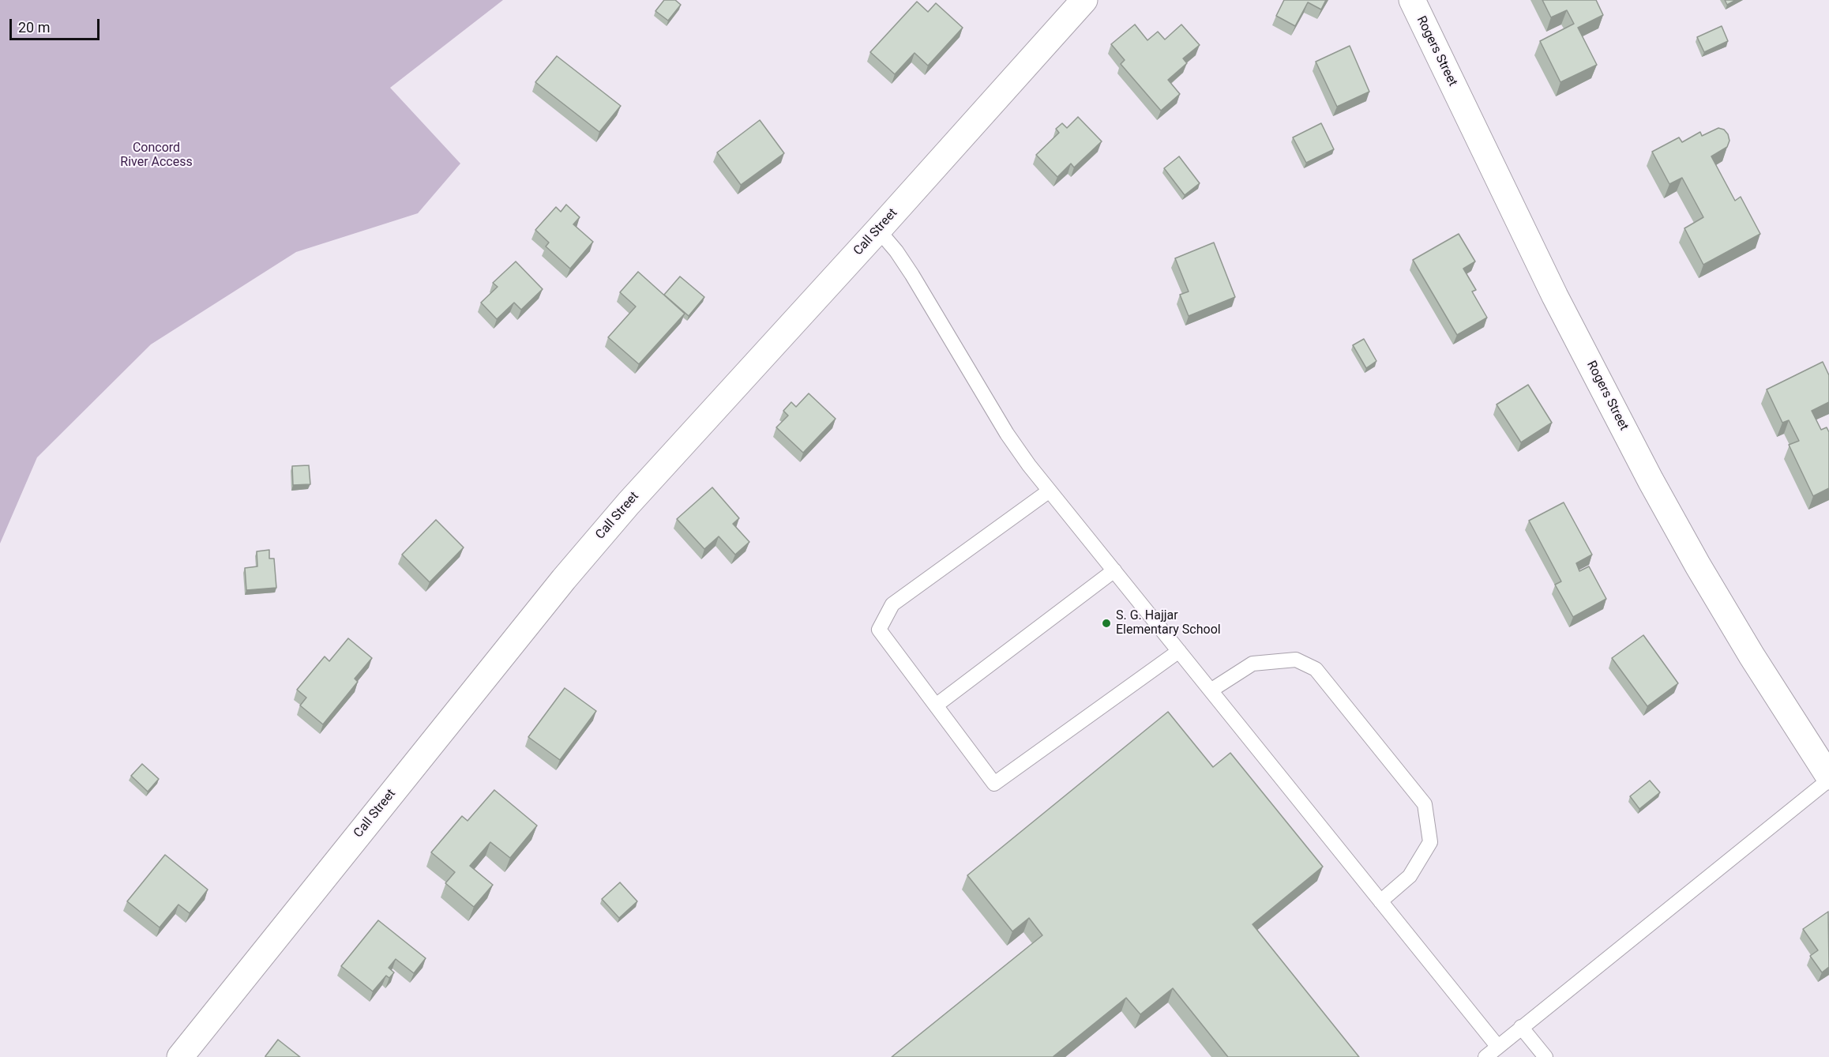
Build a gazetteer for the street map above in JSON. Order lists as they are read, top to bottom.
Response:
{
  "streets": {
    "street": ["Rogers Street", "Call Street"]
  },
  "parks": ["Concord River Access"],
  "places": ["S. G. Hajjar Elementary School"],
  "scale_bar": "20 m"
}
